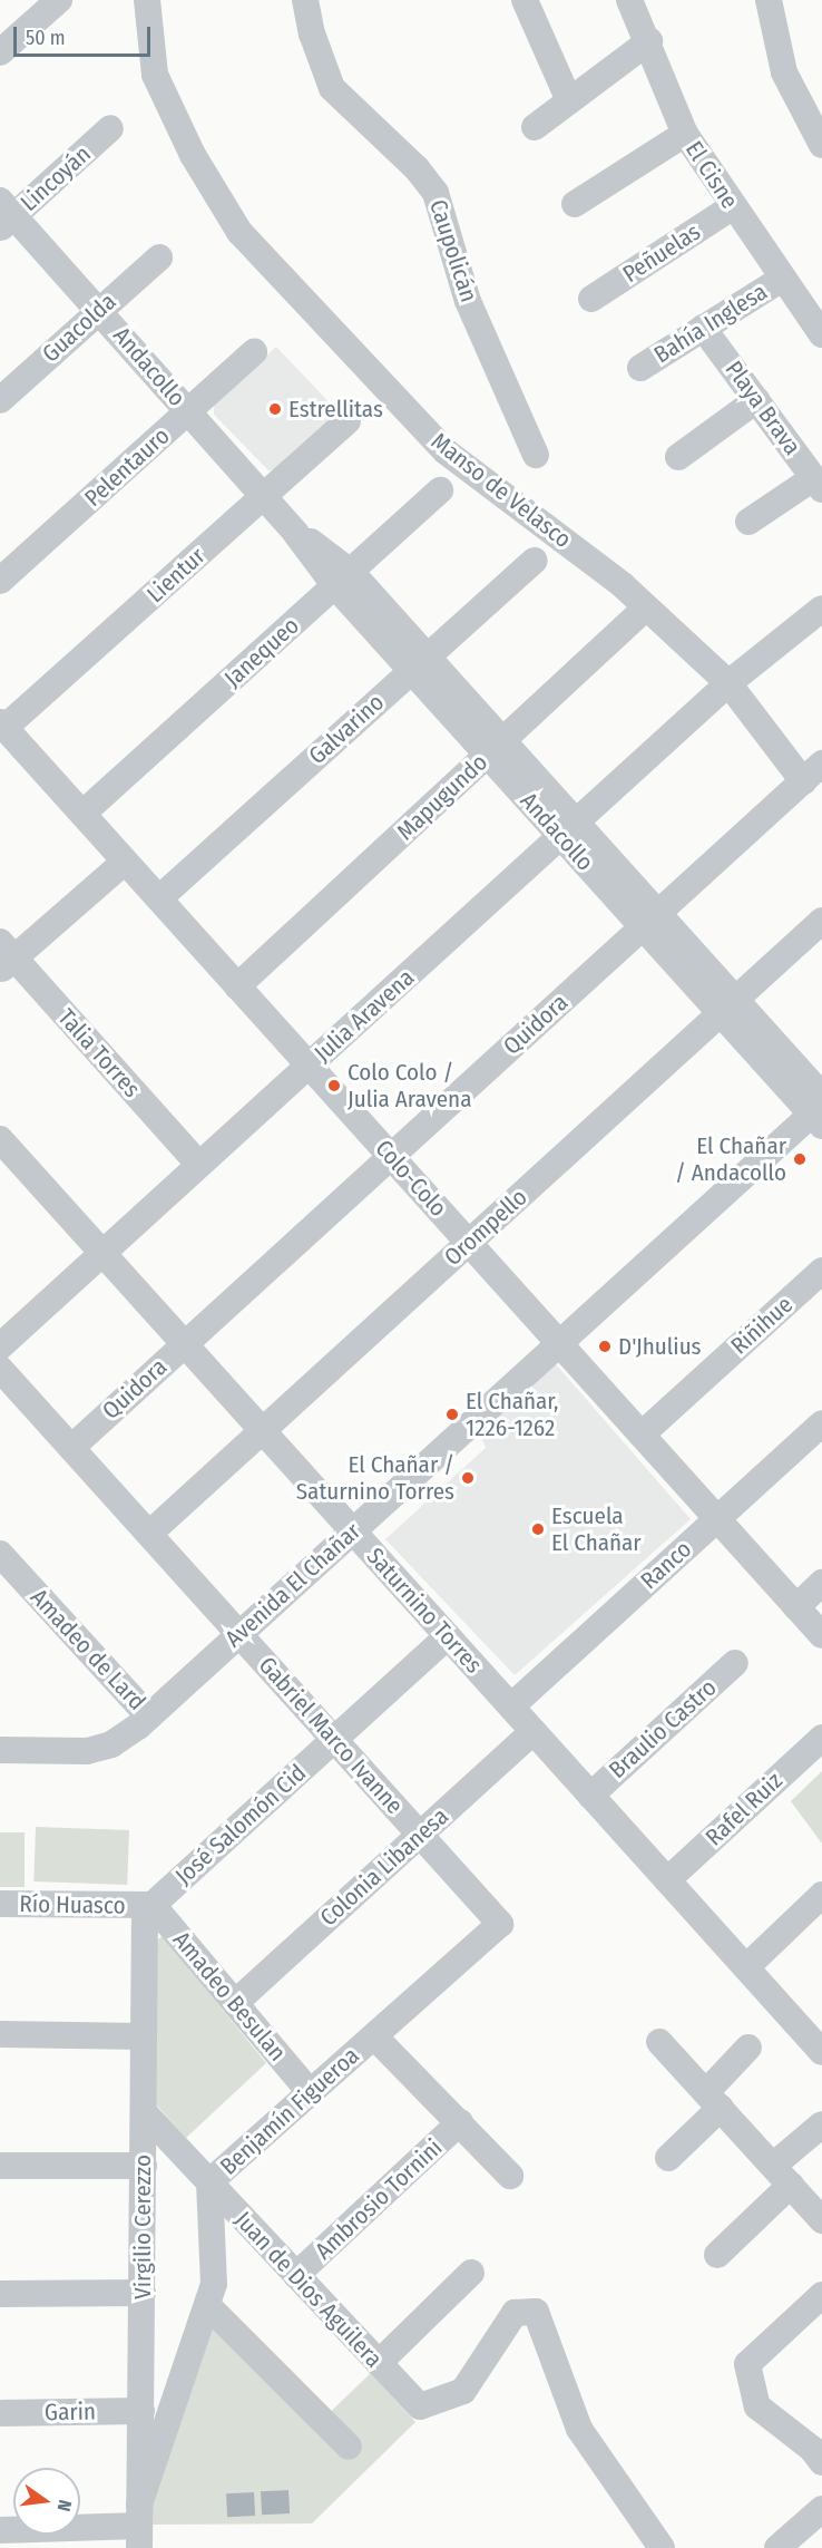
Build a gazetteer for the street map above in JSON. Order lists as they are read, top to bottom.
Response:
{
  "streets": {
    "street": [
      "El Cisne",
      "Lincoyán",
      "Caupolicán",
      "Peñuelas",
      "Bahía Inglesa",
      "Guacolda",
      "Andacollo",
      "Playa Brava",
      "Pelentauro",
      "Manso de Velasco",
      "Lientur",
      "Janequeo",
      "Galvarino",
      "Mapugundo",
      "Julia Aravena",
      "Quidora",
      "Talia Torres",
      "Colo-Colo",
      "Orompello",
      "Riñihue",
      "Ranco",
      "Avenida El Chañar",
      "Saturnino Torres",
      "Amadeo de Lard",
      "Braulio Castro",
      "Gabriel Marco Ivanne",
      "Rafel Ruiz",
      "José Salomón Cid",
      "Colonia Libanesa",
      "Río Huasco",
      "Amadeo Besulan",
      "Benjamín Figueroa",
      "Ambrosio Tornini",
      "Virgilio Cerezzo",
      "Juan de Dios Aguilera",
      "Garin"
    ]
  },
  "crossings": [
    ["El Cisne", "Peñuelas"],
    ["El Cisne", "Bahía Inglesa"],
    ["Lincoyán", "Andacollo"],
    ["Bahía Inglesa", "Playa Brava"],
    ["Guacolda", "Andacollo"],
    ["Andacollo", "Pelentauro"],
    ["Andacollo", "Lientur"],
    ["Andacollo", "Janequeo"],
    ["Andacollo", "Galvarino"],
    ["Andacollo", "Mapugundo"],
    ["Andacollo", "Julia Aravena"],
    ["Andacollo", "Quidora"],
    ["Andacollo", "Orompello"],
    ["Andacollo", "Avenida El Chañar"],
    ["Manso de Velasco", "Mapugundo"],
    ["Manso de Velasco", "Julia Aravena"],
    ["Manso de Velasco", "Quidora"],
    ["Lientur", "Colo-Colo"],
    ["Janequeo", "Colo-Colo"],
    ["Galvarino", "Colo-Colo"],
    ["Mapugundo", "Colo-Colo"],
    ["Julia Aravena", "Talia Torres"],
    ["Julia Aravena", "Colo-Colo"],
    ["Julia Aravena", "Saturnino Torres"],
    ["Quidora", "Colo-Colo"],
    ["Quidora", "Saturnino Torres"],
    ["Quidora", "Gabriel Marco Ivanne"],
    ["Colo-Colo", "Orompello"],
    ["Colo-Colo", "Riñihue"],
    ["Colo-Colo", "Ranco"],
    ["Colo-Colo", "Avenida El Chañar"],
    ["Orompello", "Saturnino Torres"],
    ["Orompello", "Gabriel Marco Ivanne"],
    ["Ranco", "Saturnino Torres"],
    ["Avenida El Chañar", "Saturnino Torres"],
    ["Avenida El Chañar", "Amadeo de Lard"],
    ["Avenida El Chañar", "Gabriel Marco Ivanne"],
    ["Saturnino Torres", "Braulio Castro"],
    ["Saturnino Torres", "Rafel Ruiz"],
    ["Saturnino Torres", "José Salomón Cid"],
    ["Saturnino Torres", "Colonia Libanesa"],
    ["Gabriel Marco Ivanne", "José Salomón Cid"],
    ["Gabriel Marco Ivanne", "Colonia Libanesa"],
    ["Gabriel Marco Ivanne", "Benjamín Figueroa"],
    ["José Salomón Cid", "Río Huasco"],
    ["José Salomón Cid", "Amadeo Besulan"],
    ["José Salomón Cid", "Virgilio Cerezzo"],
    ["Colonia Libanesa", "Amadeo Besulan"],
    ["Río Huasco", "Amadeo Besulan"],
    ["Río Huasco", "Virgilio Cerezzo"],
    ["Amadeo Besulan", "Benjamín Figueroa"],
    ["Amadeo Besulan", "Virgilio Cerezzo"],
    ["Benjamín Figueroa", "Virgilio Cerezzo"],
    ["Benjamín Figueroa", "Juan de Dios Aguilera"],
    ["Ambrosio Tornini", "Juan de Dios Aguilera"],
    ["Virgilio Cerezzo", "Juan de Dios Aguilera"],
    ["Virgilio Cerezzo", "Garin"]
  ],
  "places": [
    "Estrellitas",
    "Colo Colo / Julia Aravena",
    "El Chañar / Andacollo",
    "D'Jhulius",
    "El Chañar, 1226-1262",
    "El Chañar / Saturnino Torres",
    "Escuela El Chañar"
  ],
  "scale_bar": "50 m",
  "north": "right"
}
